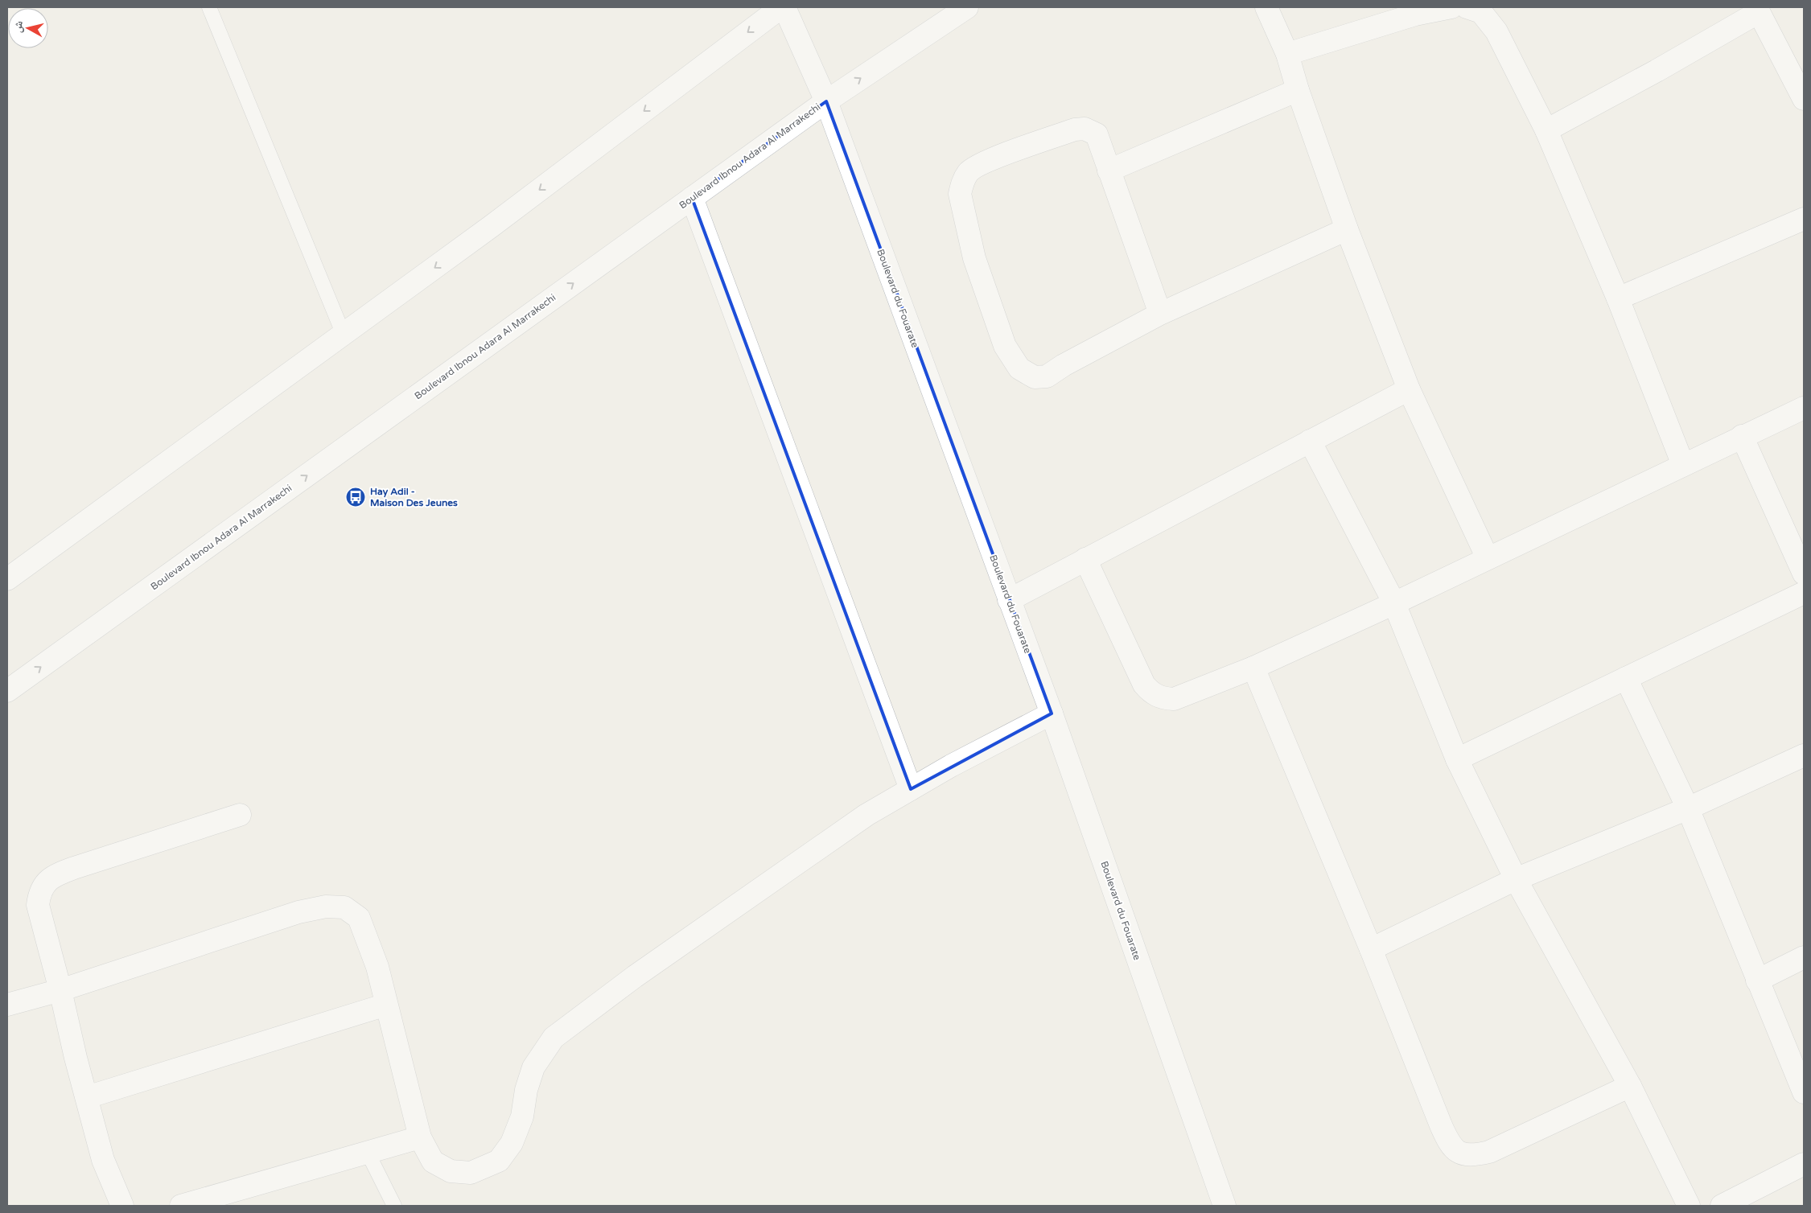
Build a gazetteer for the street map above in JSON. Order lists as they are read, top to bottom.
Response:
{
  "streets": {
    "street": ["Boulevard Ibnou Adara Al Marrakechi", "Boulevard du Fouarate"]
  },
  "crossings": [
    ["Boulevard Ibnou Adara Al Marrakechi", "Boulevard du Fouarate"]
  ],
  "places": {
    "bus stop": ["Hay Adil - Maison Des Jeunes"]
  },
  "north": "left"
}
